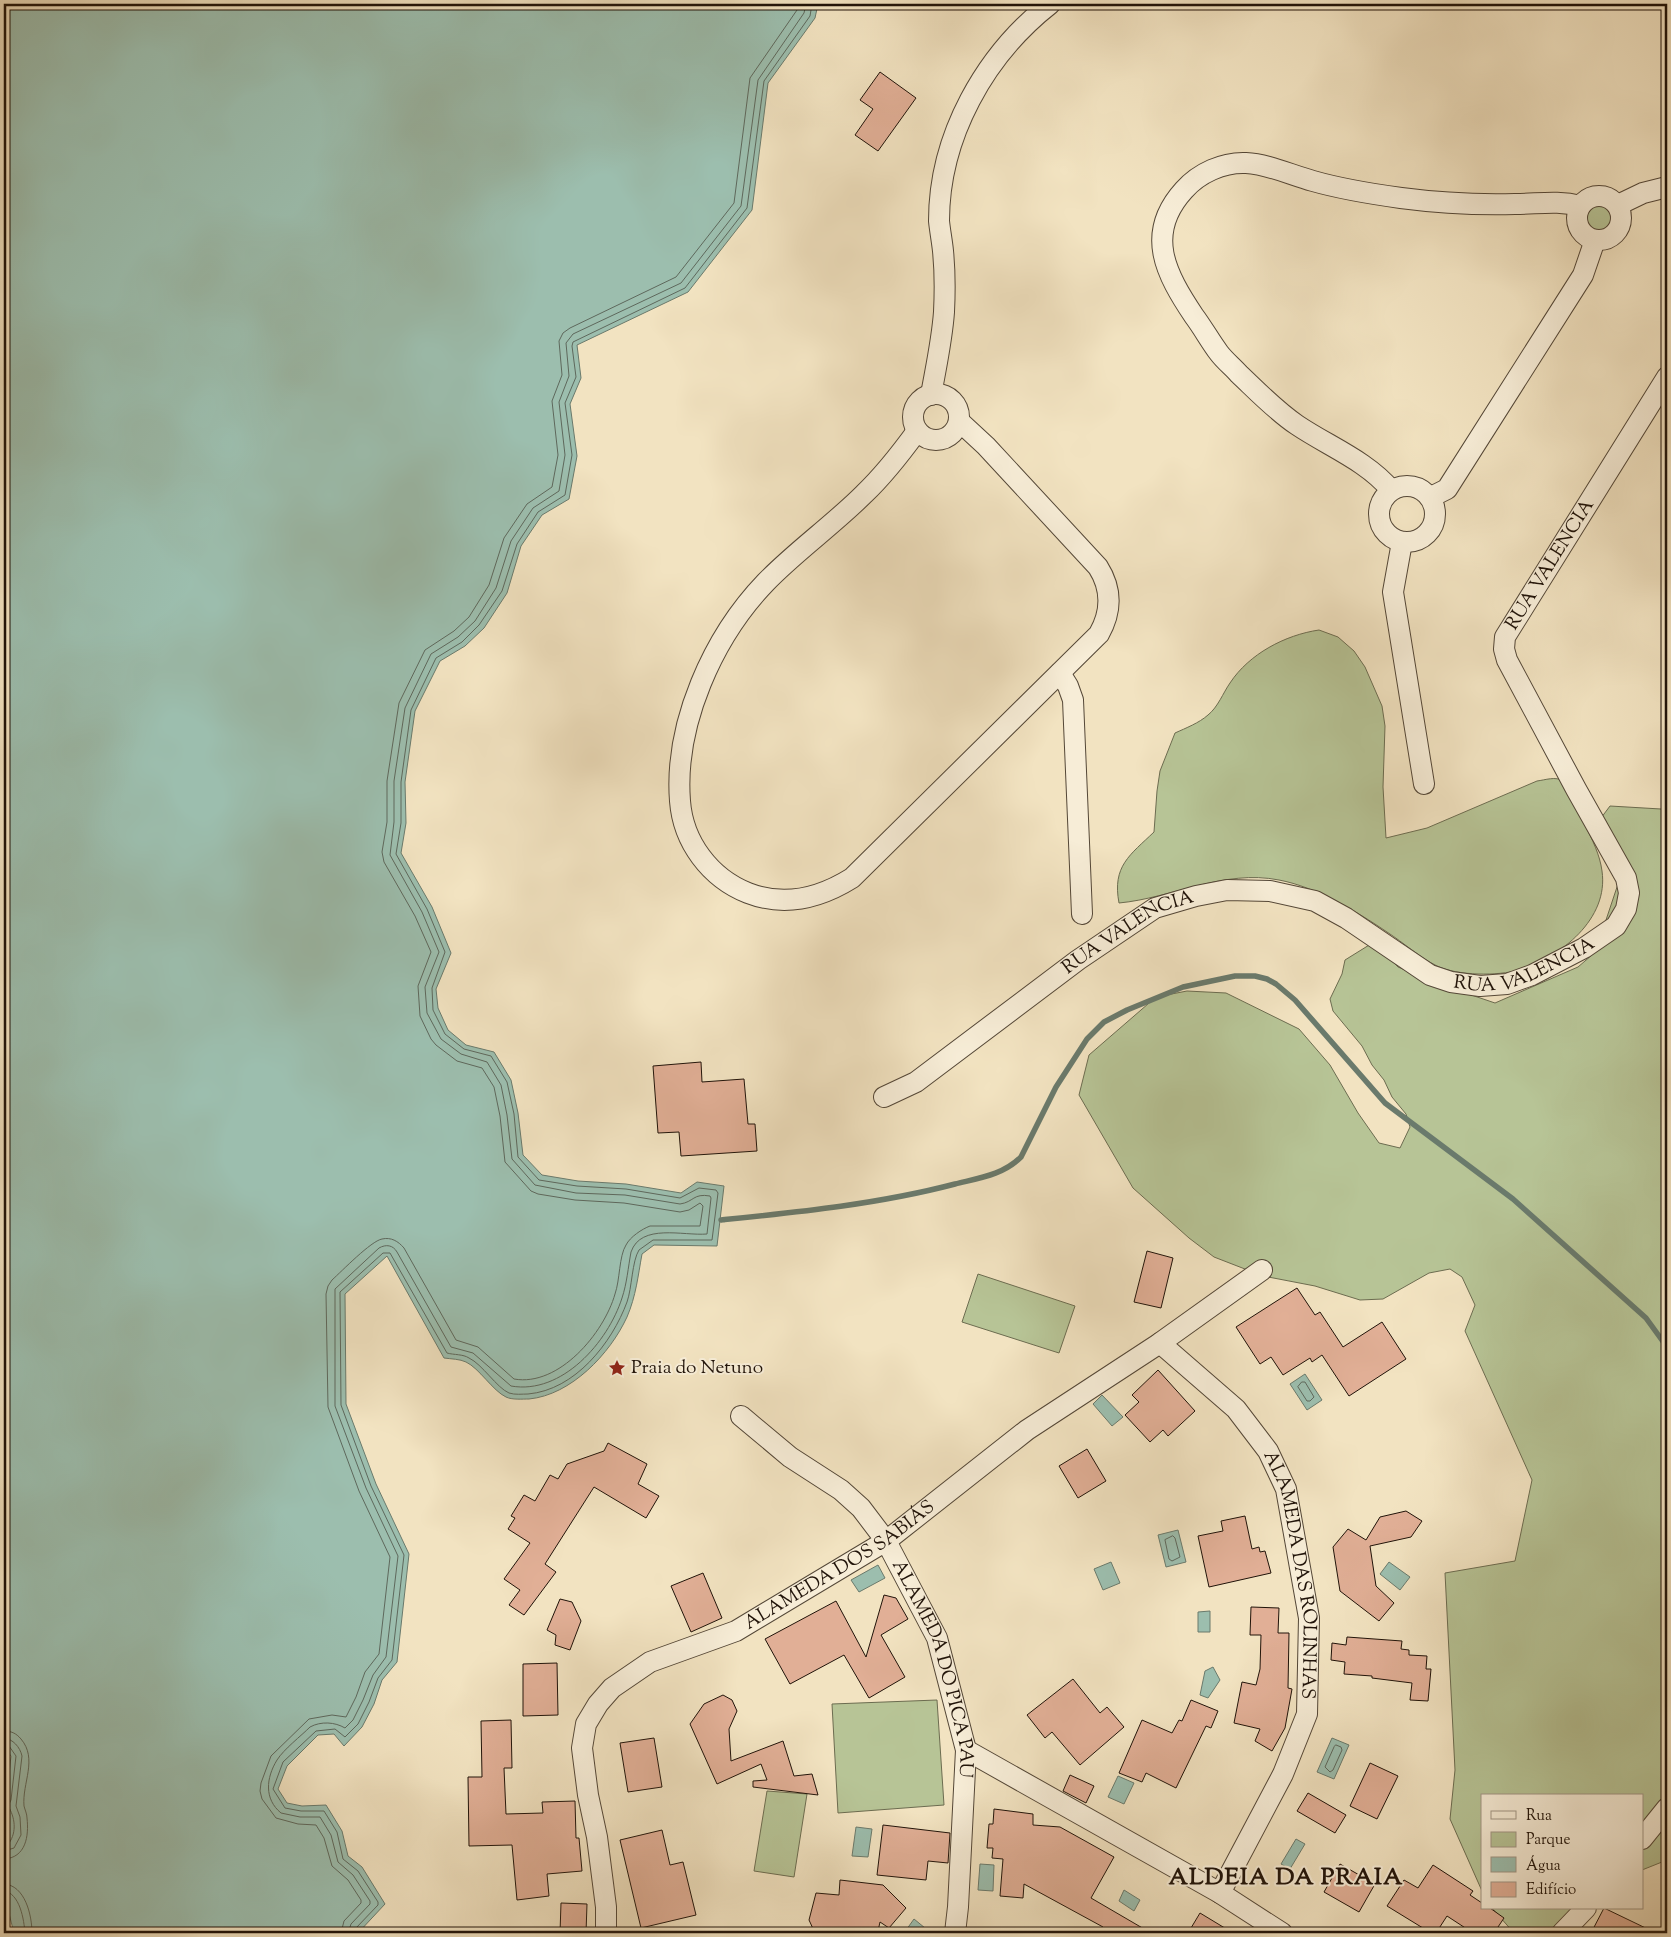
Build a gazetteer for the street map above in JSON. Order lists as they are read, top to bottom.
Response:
{
  "streets": {
    "street": [
      "RUA VALENCIA",
      "ALAMEDA DOS SABIÁS",
      "ALAMEDA DAS ROLINHAS",
      "ALAMEDA DO PICA PAU"
    ]
  },
  "crossings": [
    ["ALAMEDA DOS SABIÁS", "ALAMEDA DAS ROLINHAS"],
    ["ALAMEDA DOS SABIÁS", "ALAMEDA DO PICA PAU"]
  ],
  "districts": ["ALDEIA DA PRAIA"],
  "places": {
    "place": ["Praia do Netuno"]
  },
  "legend": [
    "Rua",
    "Parque",
    "Água",
    "Edifício"
  ]
}
